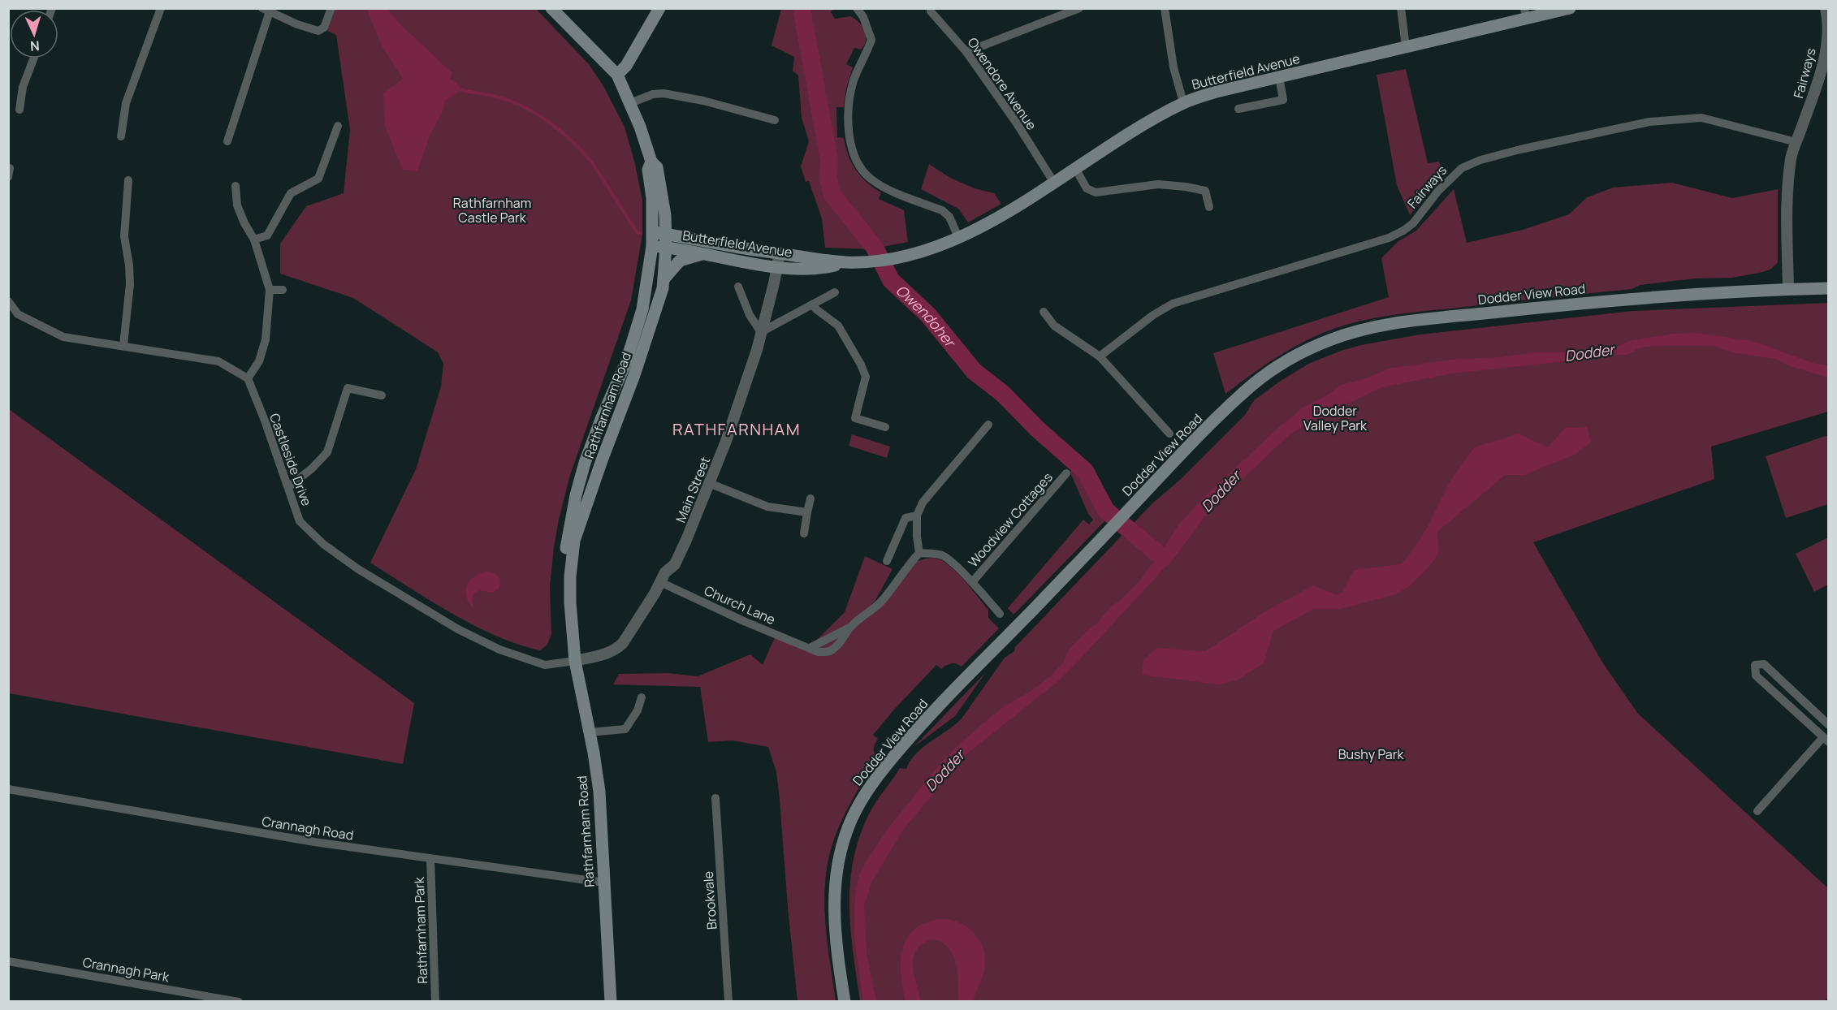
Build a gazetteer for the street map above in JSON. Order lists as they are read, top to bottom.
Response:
{
  "streets": {
    "main road": ["Butterfield Avenue", "Dodder View Road", "Rathfarnham Road"],
    "street": [
      "Fairways",
      "Owendore Avenue",
      "Castleside Drive",
      "Main Street",
      "Woodview Cottages",
      "Church Lane",
      "Crannagh Road",
      "Brookvale",
      "Rathfarnham Park",
      "Crannagh Park"
    ]
  },
  "crossings": [
    ["Butterfield Avenue", "Rathfarnham Road"],
    ["Butterfield Avenue", "Main Street"],
    ["Fairways", "Dodder View Road"],
    ["Rathfarnham Road", "Castleside Drive"],
    ["Rathfarnham Road", "Main Street"],
    ["Rathfarnham Road", "Crannagh Road"],
    ["Castleside Drive", "Main Street"],
    ["Main Street", "Church Lane"],
    ["Crannagh Road", "Rathfarnham Park"]
  ],
  "districts": ["RATHFARNHAM"],
  "water": ["Owendoher", "Dodder"],
  "parks": ["Rathfarnham Castle Park", "Dodder Valley Park", "Bushy Park"],
  "north": "bottom"
}
